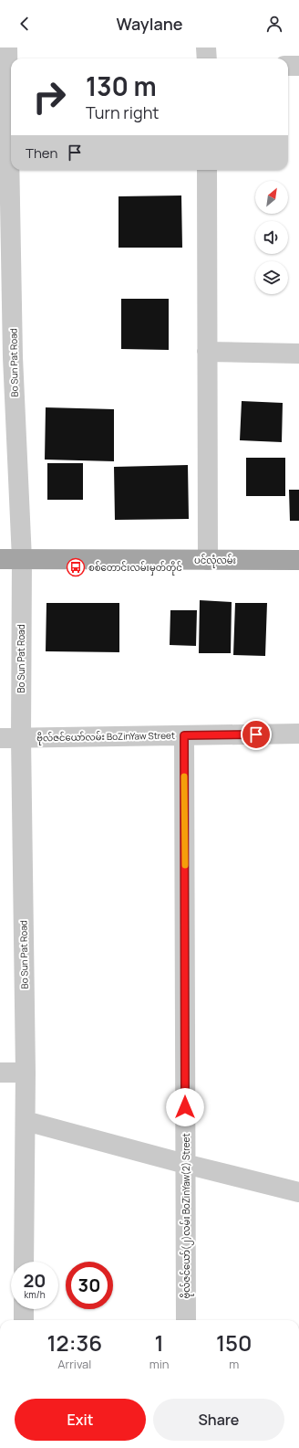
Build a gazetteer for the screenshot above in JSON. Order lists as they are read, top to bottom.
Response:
{
  "streets": {
    "main road": ["ပင်လုံလမ်း"],
    "street": ["Bo Sun Pat Road", "ဗိုလ်ဇင်ယော်လမ်း BoZinYaw Street", "ဗိုလ်ဇင်ယော်(၂)လမ်း BoZinYaw(2) Street"]
  },
  "crossings": [
    ["Bo Sun Pat Road", "ပင်လုံလမ်း"],
    ["Bo Sun Pat Road", "ဗိုလ်ဇင်ယော်လမ်း BoZinYaw Street"],
    ["ဗိုလ်ဇင်ယော်လမ်း BoZinYaw Street", "ဗိုလ်ဇင်ယော်(၂)လမ်း BoZinYaw(2) Street"]
  ],
  "places": {
    "bus stop": ["စစ်တောင်းလမ်းမှတ်တိုင်"]
  },
  "north": "top right",
  "page": {
    "header": "Waylane",
    "turn": ["130 m", "Turn right"],
    "then": "Then",
    "speed": "20 km/h",
    "limit": "30",
    "eta": [
      "12:36",
      "Arrival",
      "1",
      "min",
      "150",
      "m"
    ],
    "buttons": ["Exit", "Share"]
  }
}
